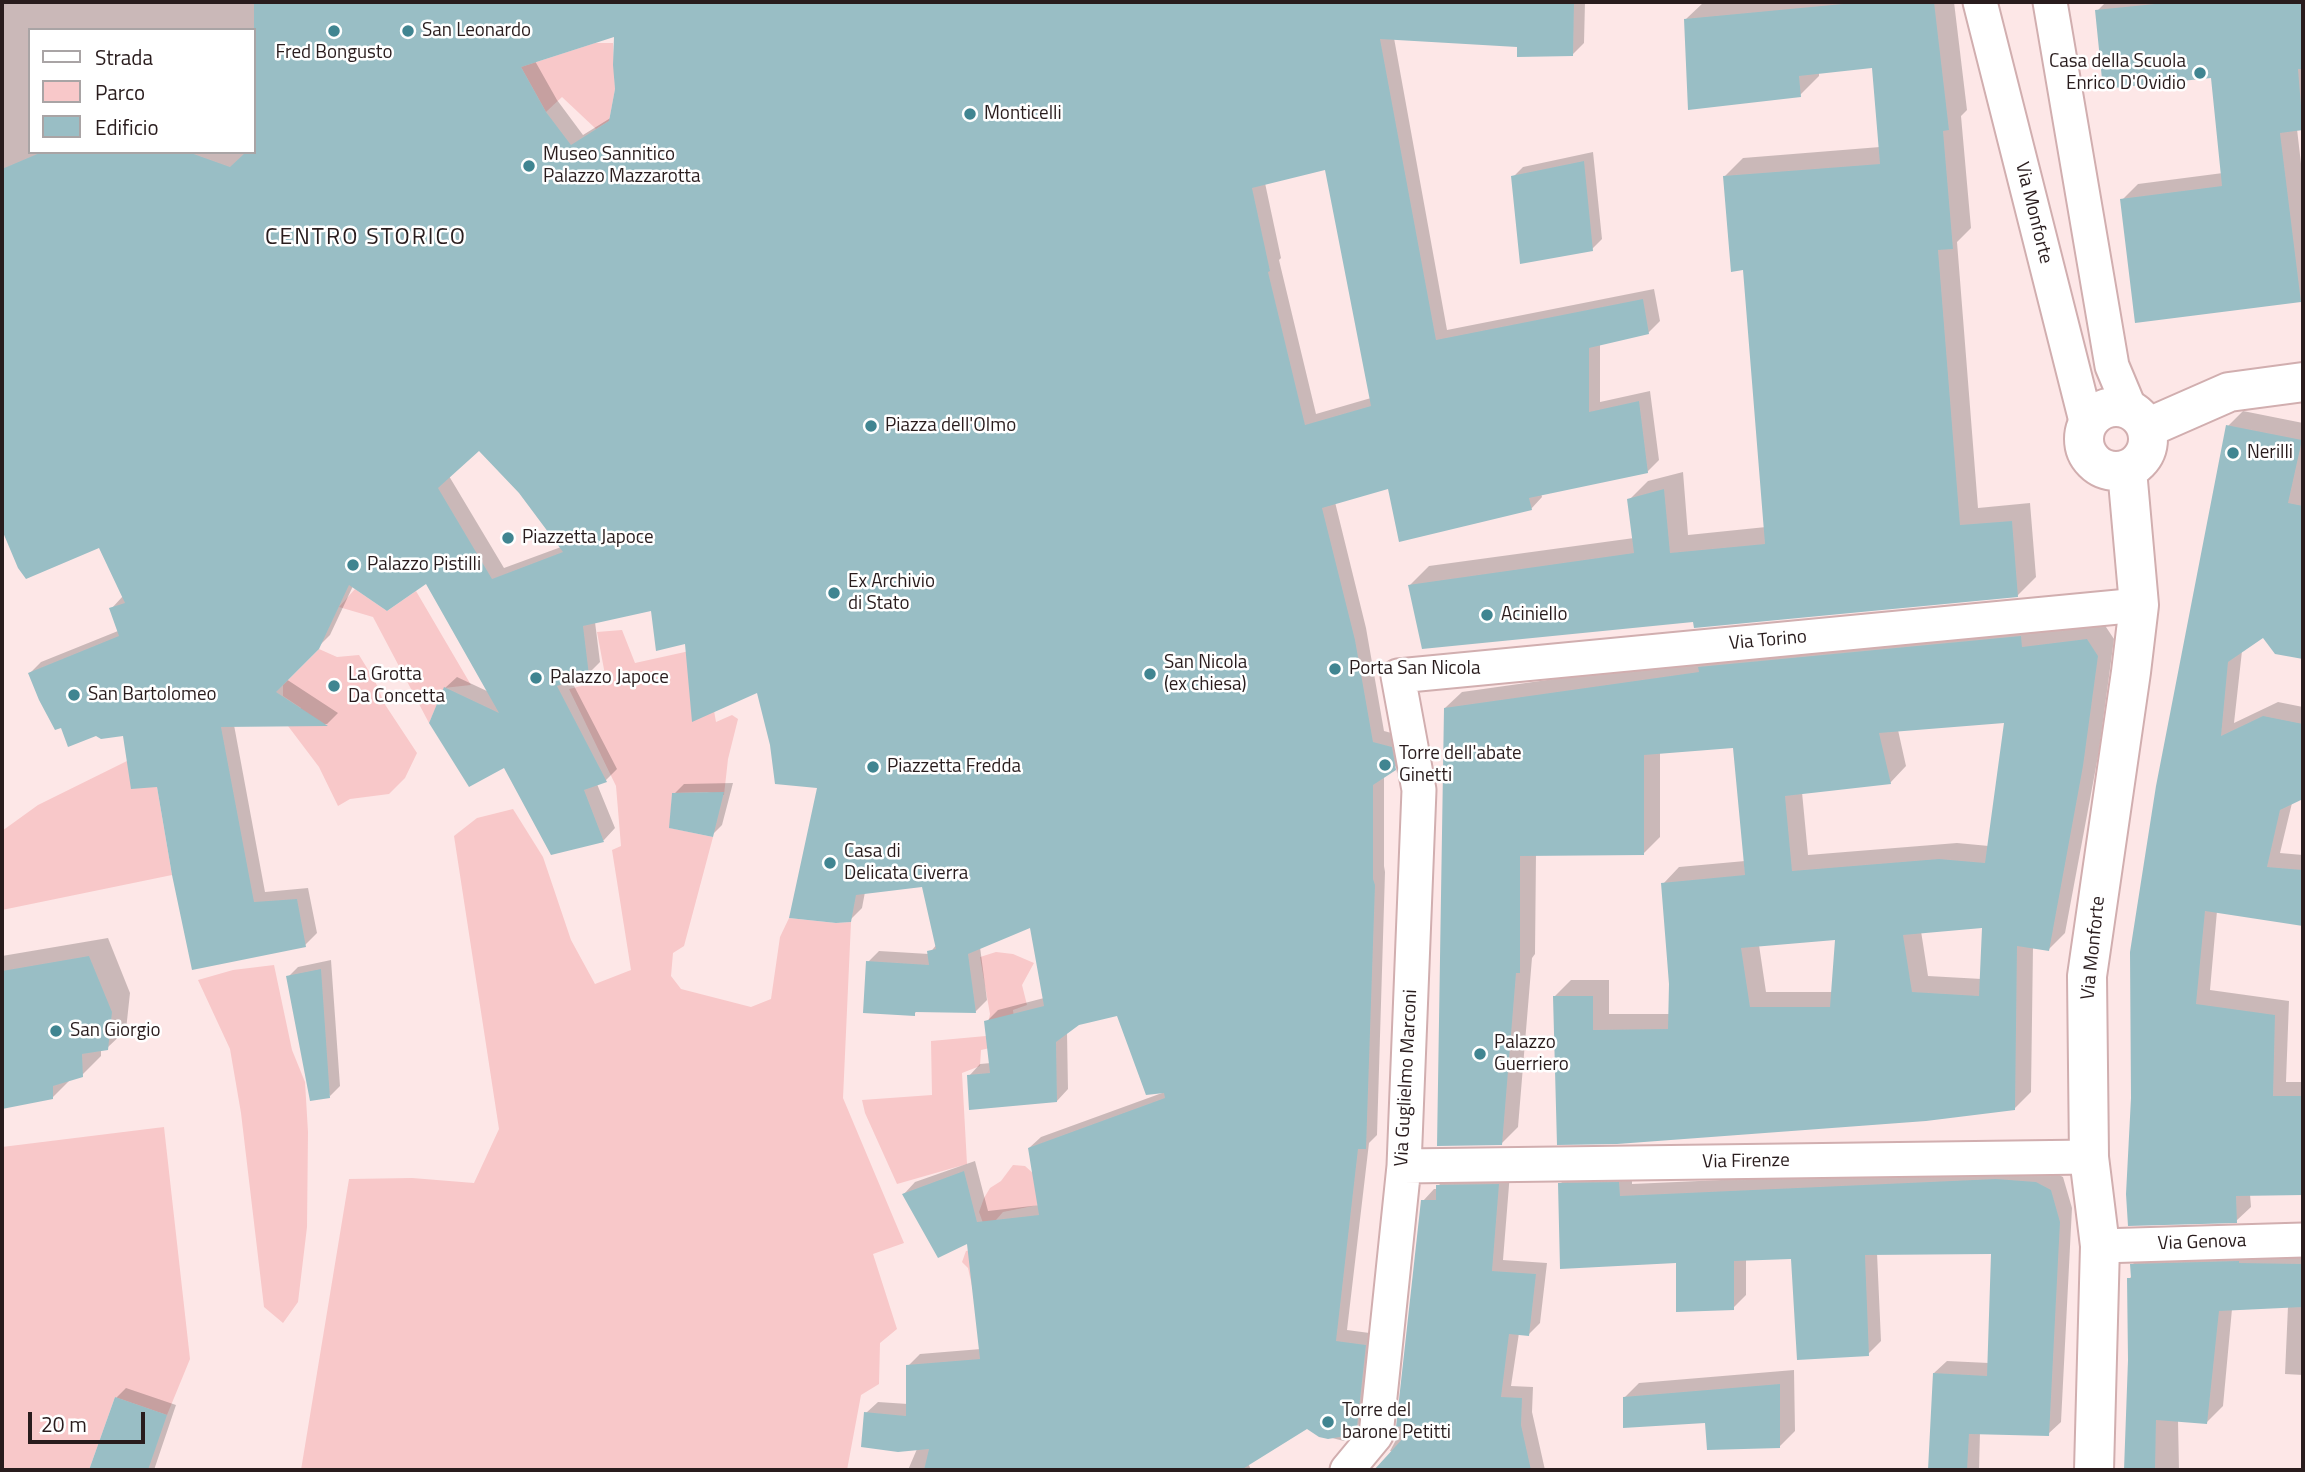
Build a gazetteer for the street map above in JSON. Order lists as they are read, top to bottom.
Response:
{
  "streets": {
    "street": [
      "Via Monforte",
      "Via Torino",
      "Via Guglielmo Marconi",
      "Via Firenze",
      "Via Genova"
    ]
  },
  "crossings": [
    ["Via Monforte", "Via Torino"],
    ["Via Monforte", "Via Firenze"],
    ["Via Monforte", "Via Genova"],
    ["Via Torino", "Via Guglielmo Marconi"],
    ["Via Guglielmo Marconi", "Via Firenze"]
  ],
  "districts": ["CENTRO STORICO"],
  "places": [
    "Fred Bongusto",
    "San Leonardo",
    "Casa della Scuola Enrico D'Ovidio",
    "Monticelli",
    "Museo Sannitico Palazzo Mazzarotta",
    "Piazza dell'Olmo",
    "Nerilli",
    "Piazzetta Japoce",
    "Palazzo Pistilli",
    "Ex Archivio di Stato",
    "Aciniello",
    "Porta San Nicola",
    "San Nicola (ex chiesa)",
    "Palazzo Japoce",
    "La Grotta Da Concetta",
    "San Bartolomeo",
    "Torre dell'abate Ginetti",
    "Piazzetta Fredda",
    "Casa di Delicata Civerra",
    "San Giorgio",
    "Palazzo Guerriero",
    "Torre del barone Petitti"
  ],
  "legend": ["Strada", "Parco", "Edificio"],
  "scale_bar": "20 m"
}
